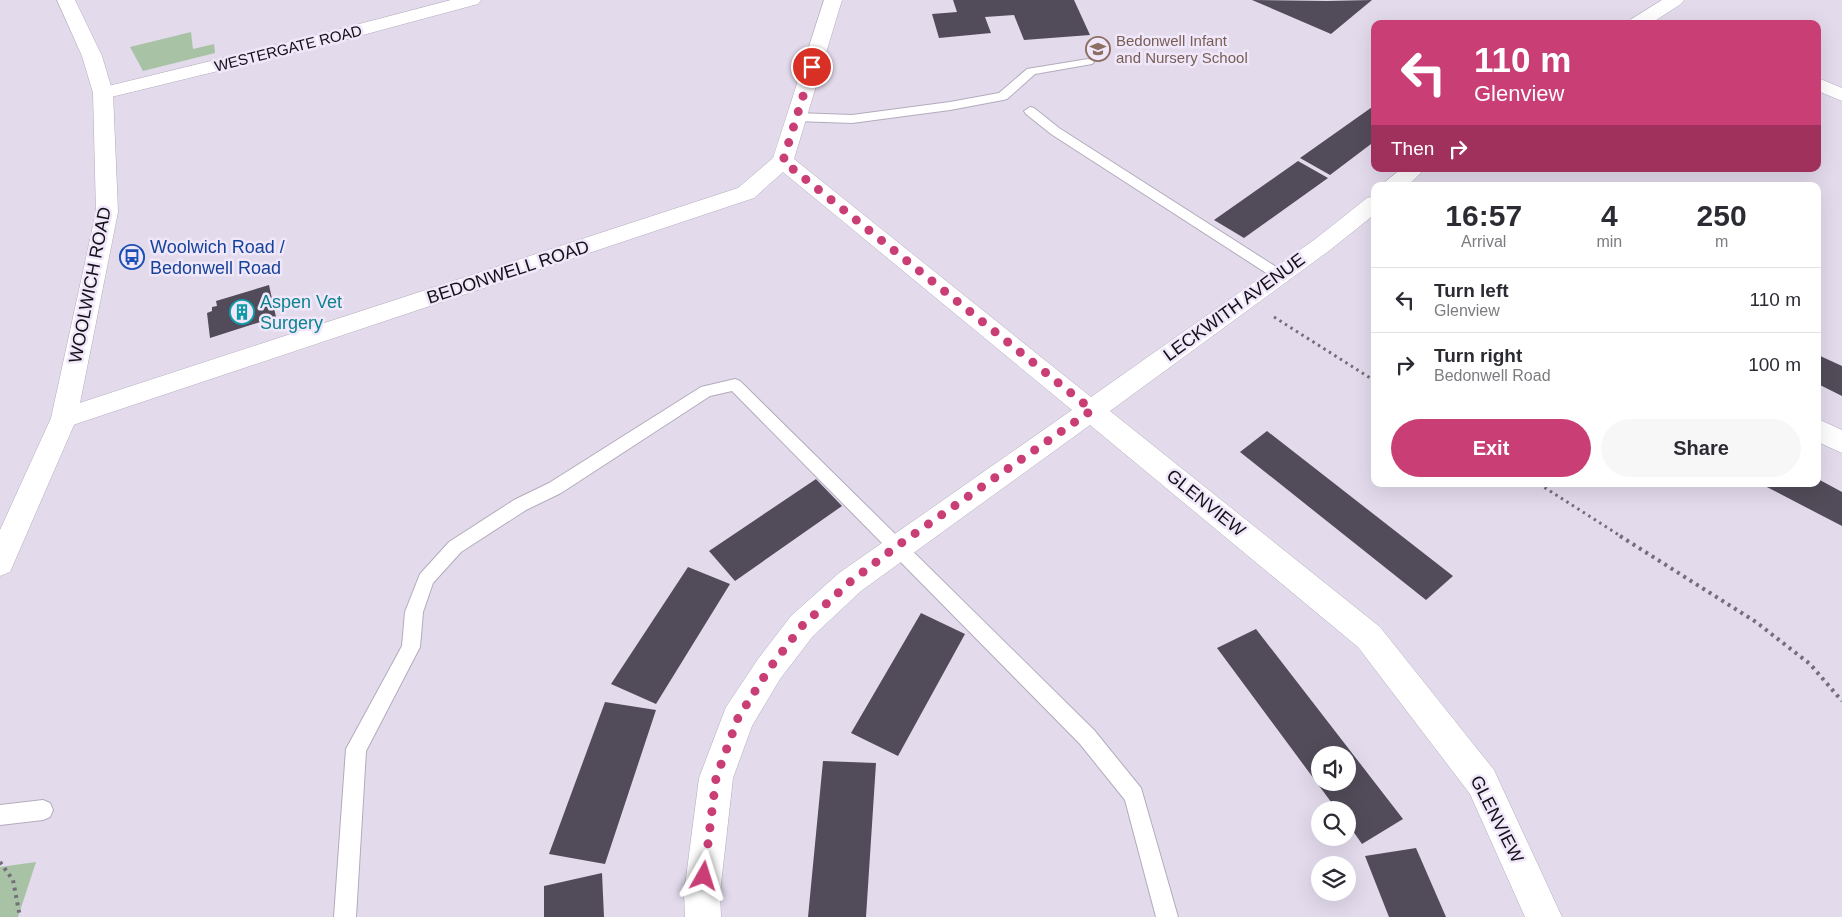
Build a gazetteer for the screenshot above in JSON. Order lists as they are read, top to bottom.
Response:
{
  "streets": {
    "street": [
      "WESTERGATE ROAD",
      "BEDONWELL ROAD",
      "WOOLWICH ROAD",
      "LECKWITH AVENUE",
      "GLENVIEW"
    ]
  },
  "crossings": [
    ["WESTERGATE ROAD", "WOOLWICH ROAD"],
    ["BEDONWELL ROAD", "WOOLWICH ROAD"],
    ["BEDONWELL ROAD", "GLENVIEW"],
    ["LECKWITH AVENUE", "GLENVIEW"]
  ],
  "places": {
    "school or university": ["Bedonwell Infant and Nursery School"],
    "bus stop": ["Woolwich Road / Bedonwell Road"],
    "building": ["Aspen Vet Surgery"]
  },
  "page": {
    "turn": ["110 m", "Glenview"],
    "then": "Then",
    "eta": [
      "16:57",
      "Arrival",
      "4",
      "min",
      "250",
      "m"
    ],
    "list": [
      {
        "name": "Turn left",
        "note": "Glenview",
        "value": "110 m"
      },
      {
        "name": "Turn right",
        "note": "Bedonwell Road",
        "value": "100 m"
      }
    ],
    "buttons": ["Exit", "Share"]
  }
}
